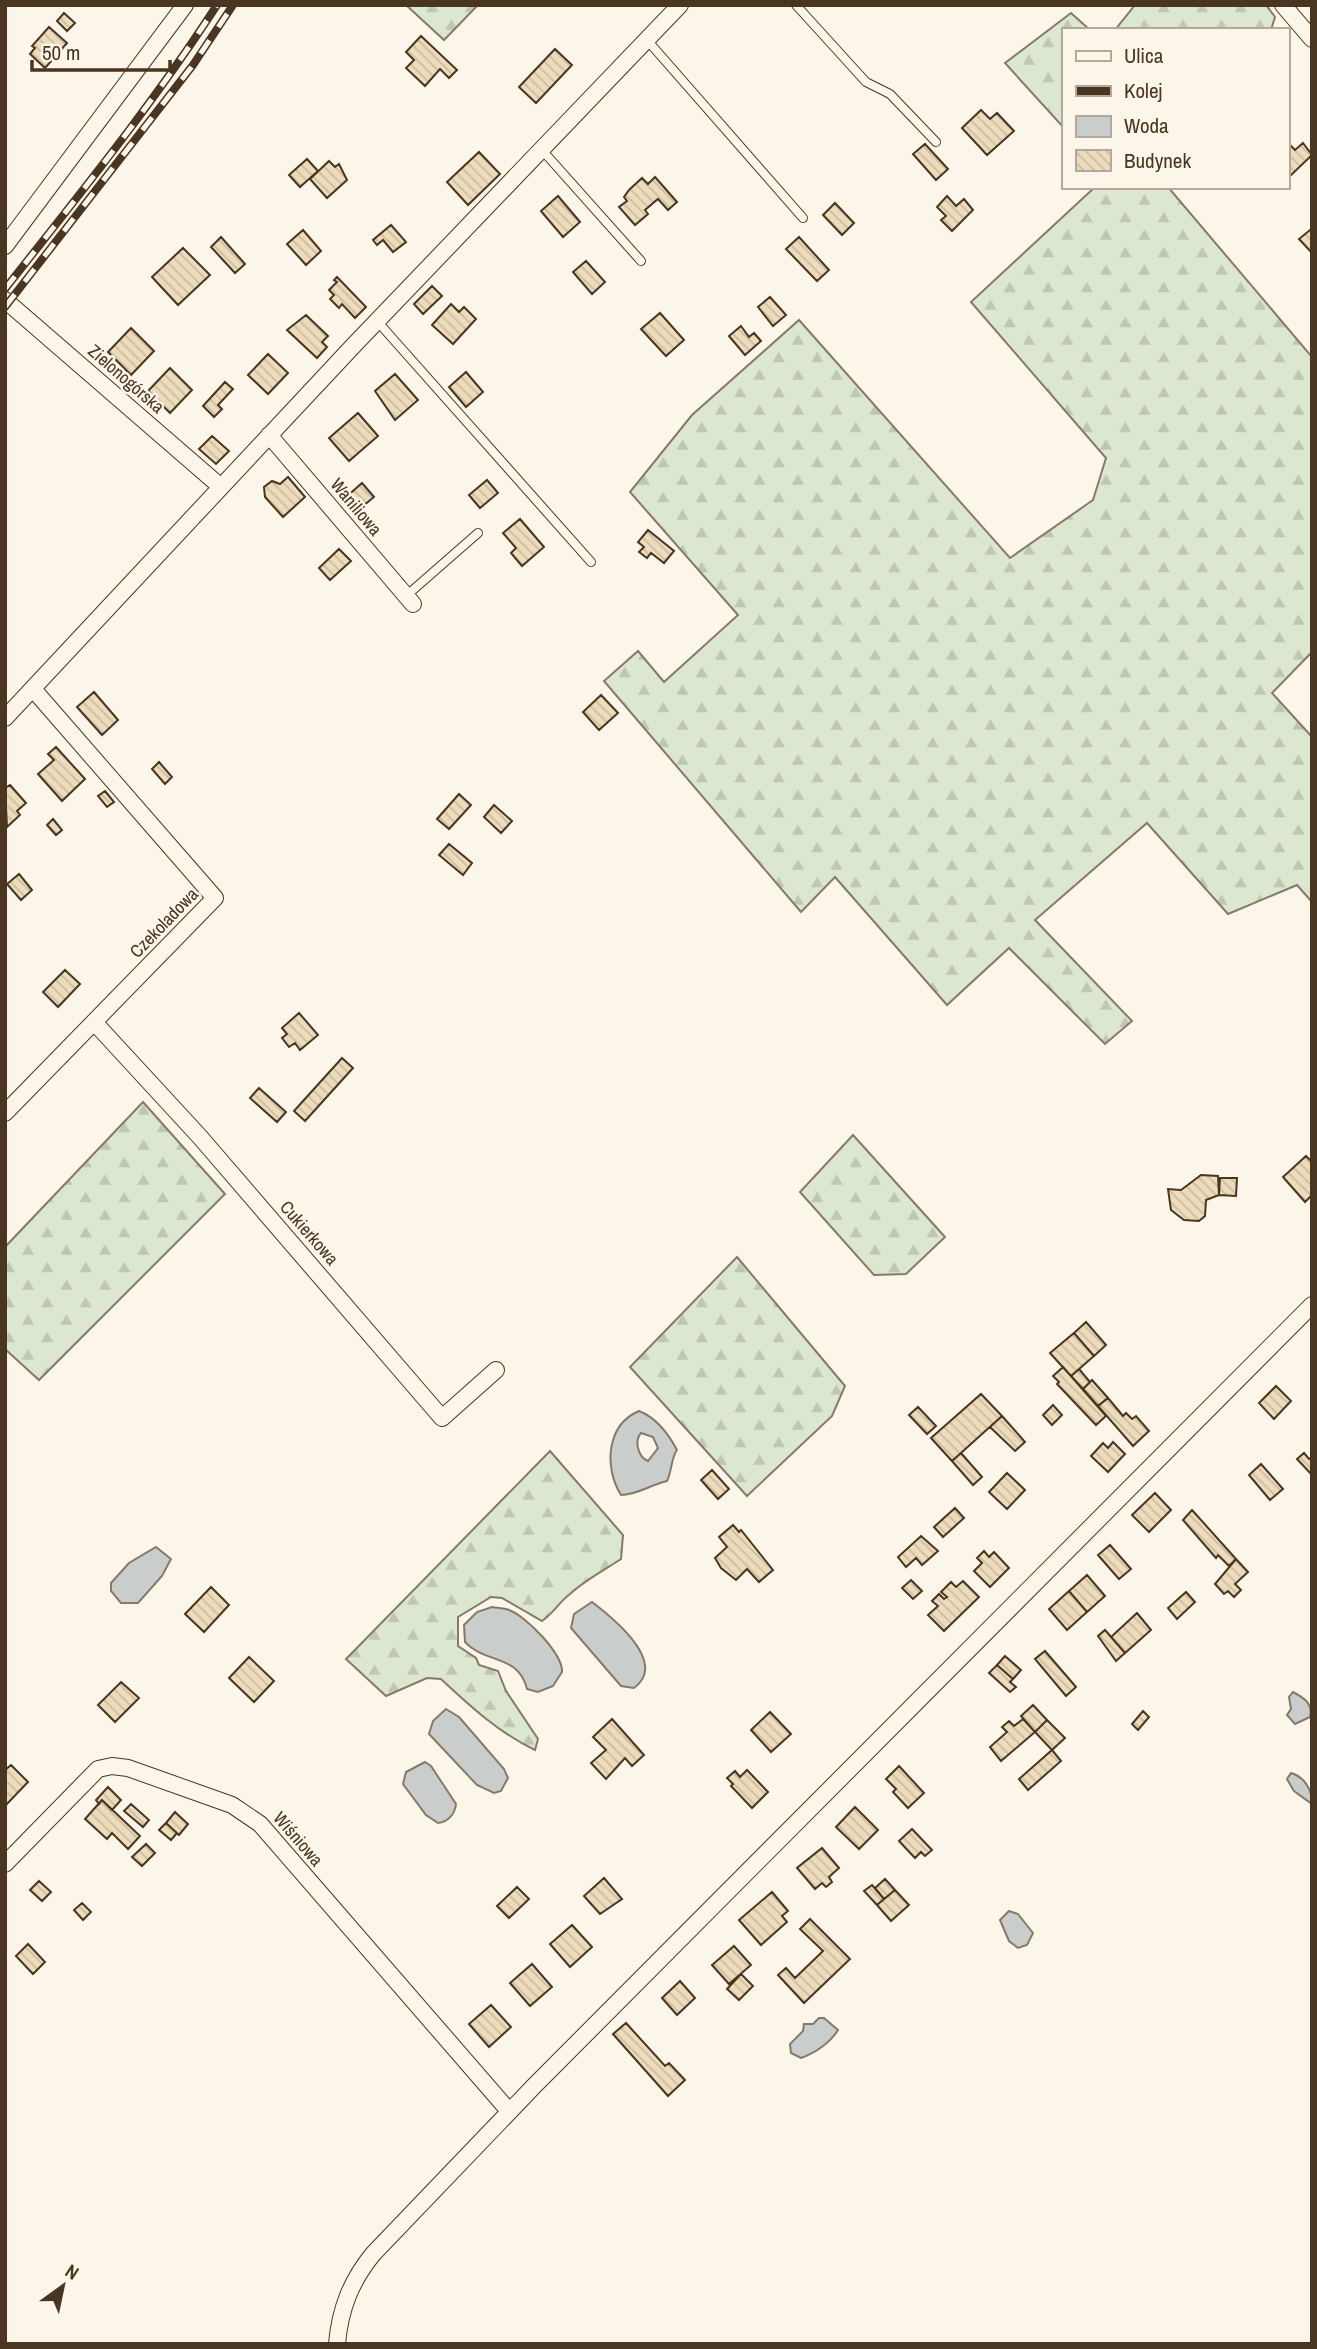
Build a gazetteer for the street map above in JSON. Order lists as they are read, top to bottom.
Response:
{
  "streets": {
    "street": [
      "Zielonogórska",
      "Waniliowa",
      "Czekoladowa",
      "Cukierkowa",
      "Wiśniowa"
    ]
  },
  "crossings": [
    ["Czekoladowa", "Cukierkowa"]
  ],
  "legend": [
    "Ulica",
    "Kolej",
    "Woda",
    "Budynek"
  ],
  "scale_bar": "50 m",
  "north": "top right"
}
